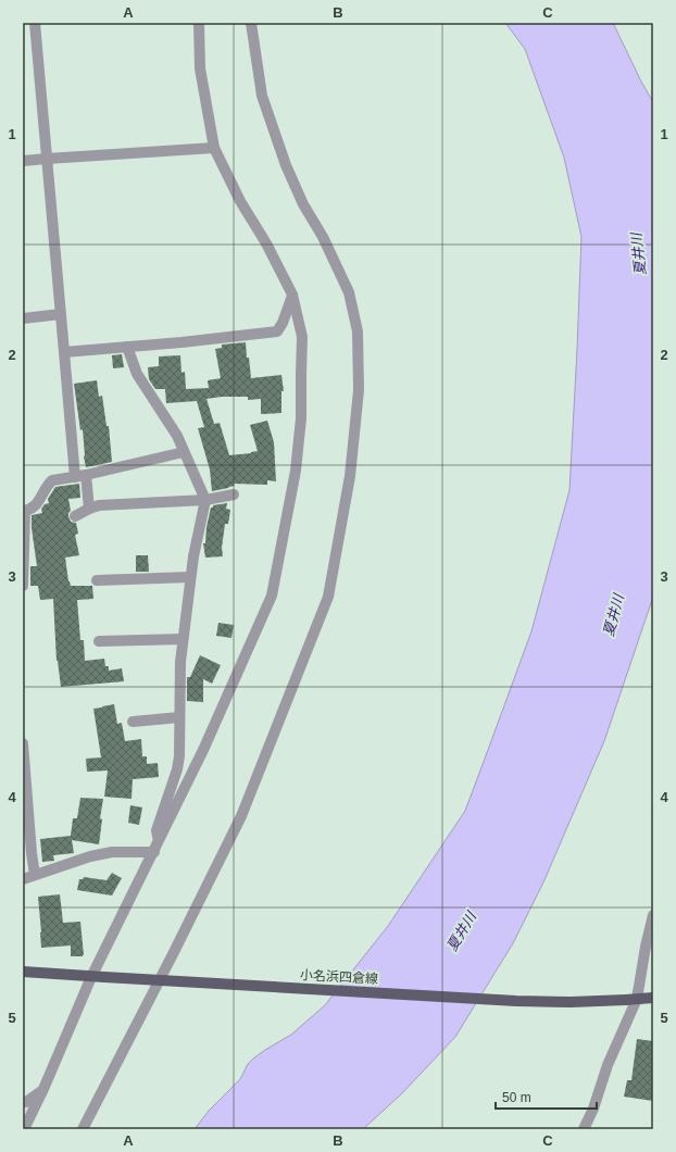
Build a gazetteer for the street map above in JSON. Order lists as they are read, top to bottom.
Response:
{
  "streets": {
    "main road": ["小名浜四倉線"]
  },
  "water": ["夏井川"],
  "scale_bar": "50 m",
  "grid": {
    "columns": ["A", "B", "C"],
    "rows": [
      "1",
      "2",
      "3",
      "4",
      "5"
    ]
  }
}
